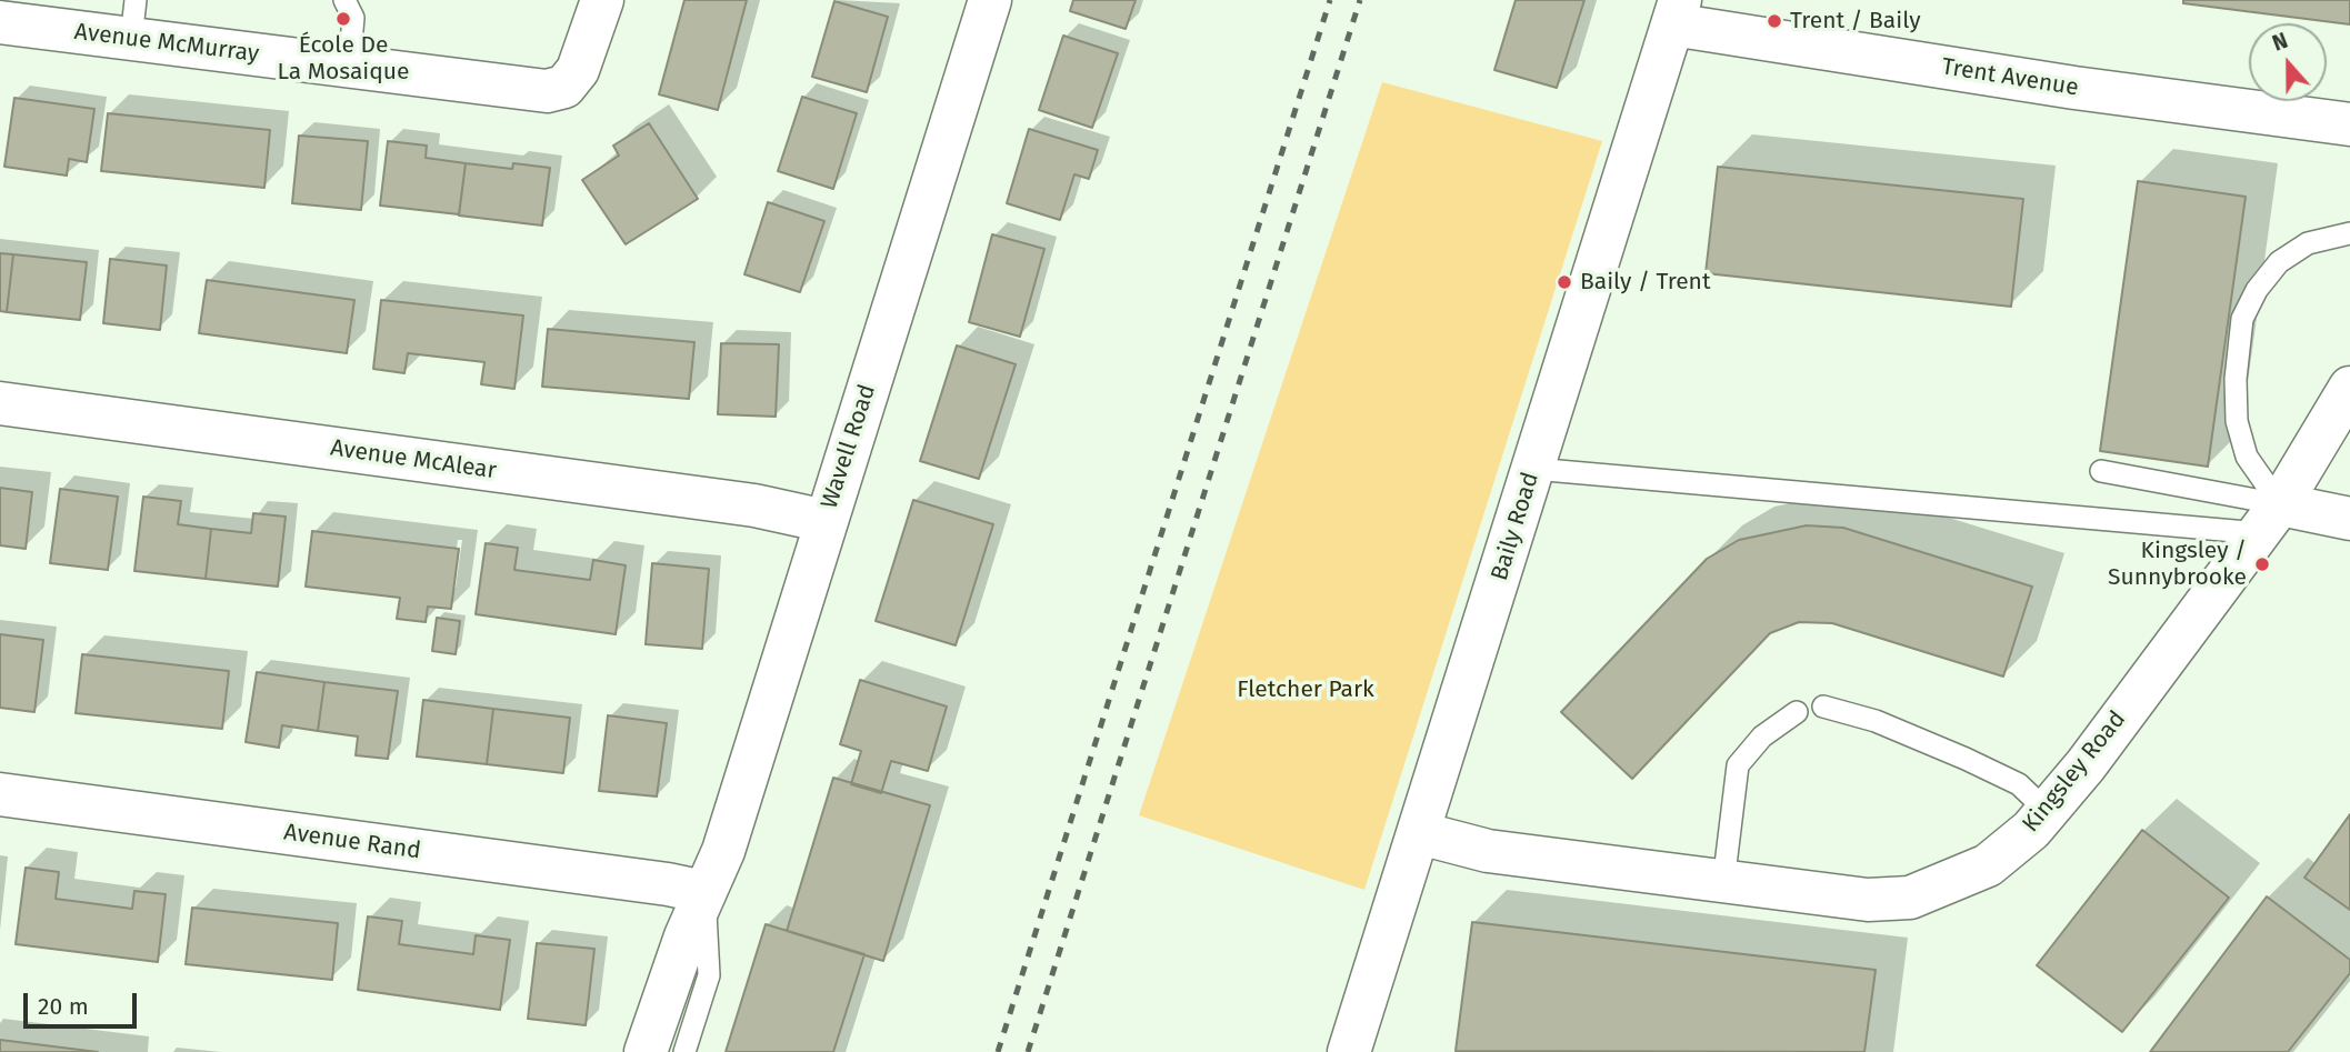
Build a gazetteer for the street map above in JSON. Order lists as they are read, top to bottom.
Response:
{
  "streets": {
    "street": [
      "Avenue McMurray",
      "Trent Avenue",
      "Wavell Road",
      "Avenue McAlear",
      "Baily Road",
      "Kingsley Road",
      "Avenue Rand"
    ]
  },
  "crossings": [
    ["Trent Avenue", "Baily Road"],
    ["Wavell Road", "Avenue McAlear"],
    ["Wavell Road", "Avenue Rand"],
    ["Baily Road", "Kingsley Road"]
  ],
  "parks": ["Fletcher Park"],
  "places": [
    "École De La Mosaique",
    "Trent / Baily",
    "Baily / Trent",
    "Kingsley / Sunnybrooke"
  ],
  "scale_bar": "20 m",
  "north": "top"
}
